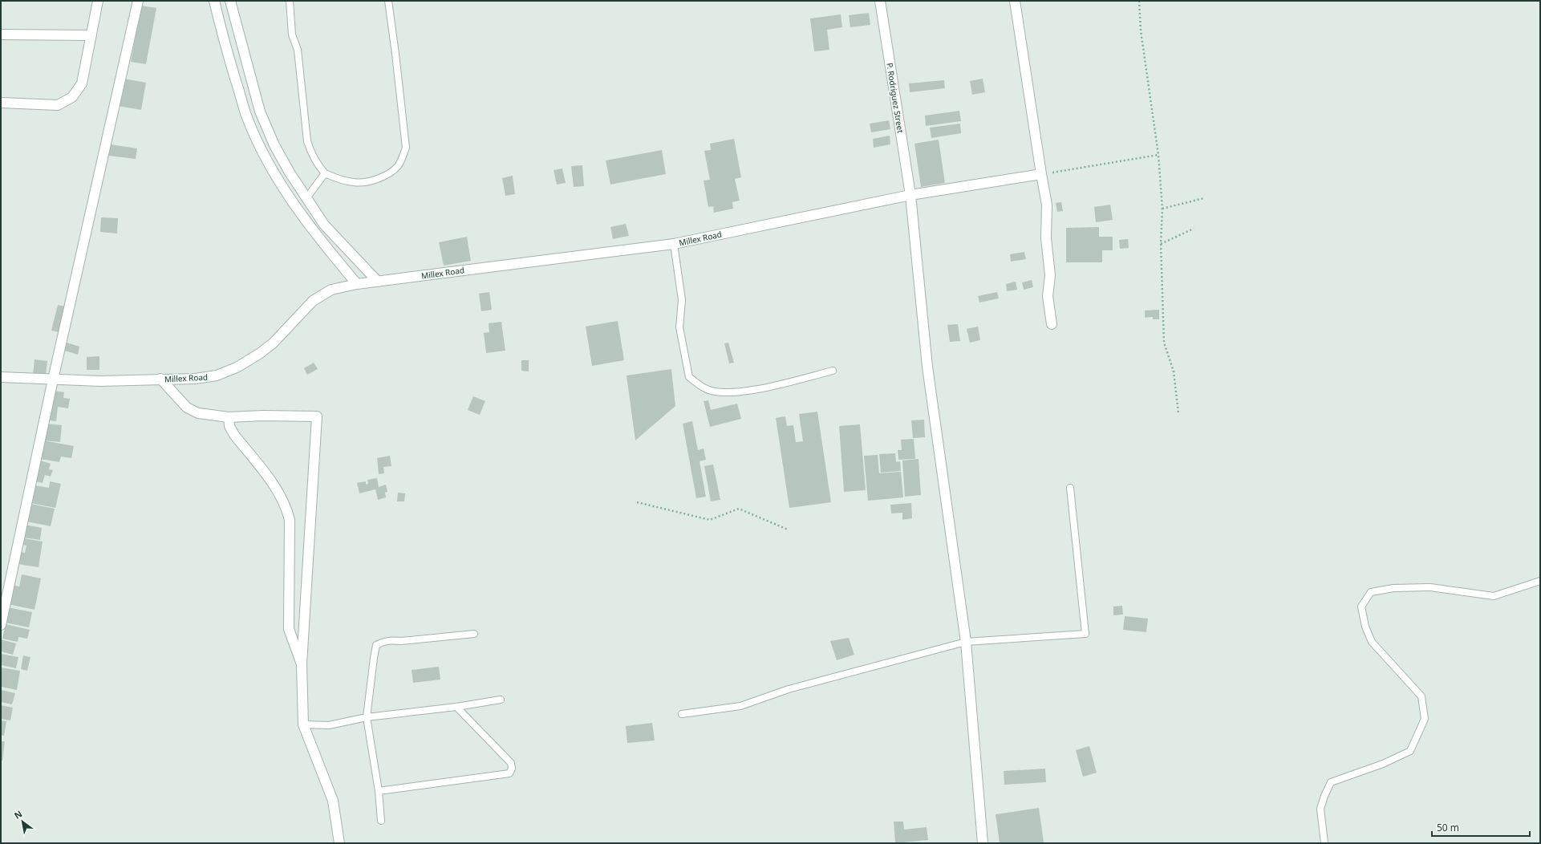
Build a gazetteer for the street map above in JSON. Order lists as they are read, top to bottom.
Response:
{
  "streets": {
    "street": ["P. Rodriguez Street", "Millex Road"]
  },
  "crossings": [
    ["P. Rodriguez Street", "Millex Road"]
  ],
  "scale_bar": "50 m",
  "north": "top left"
}
